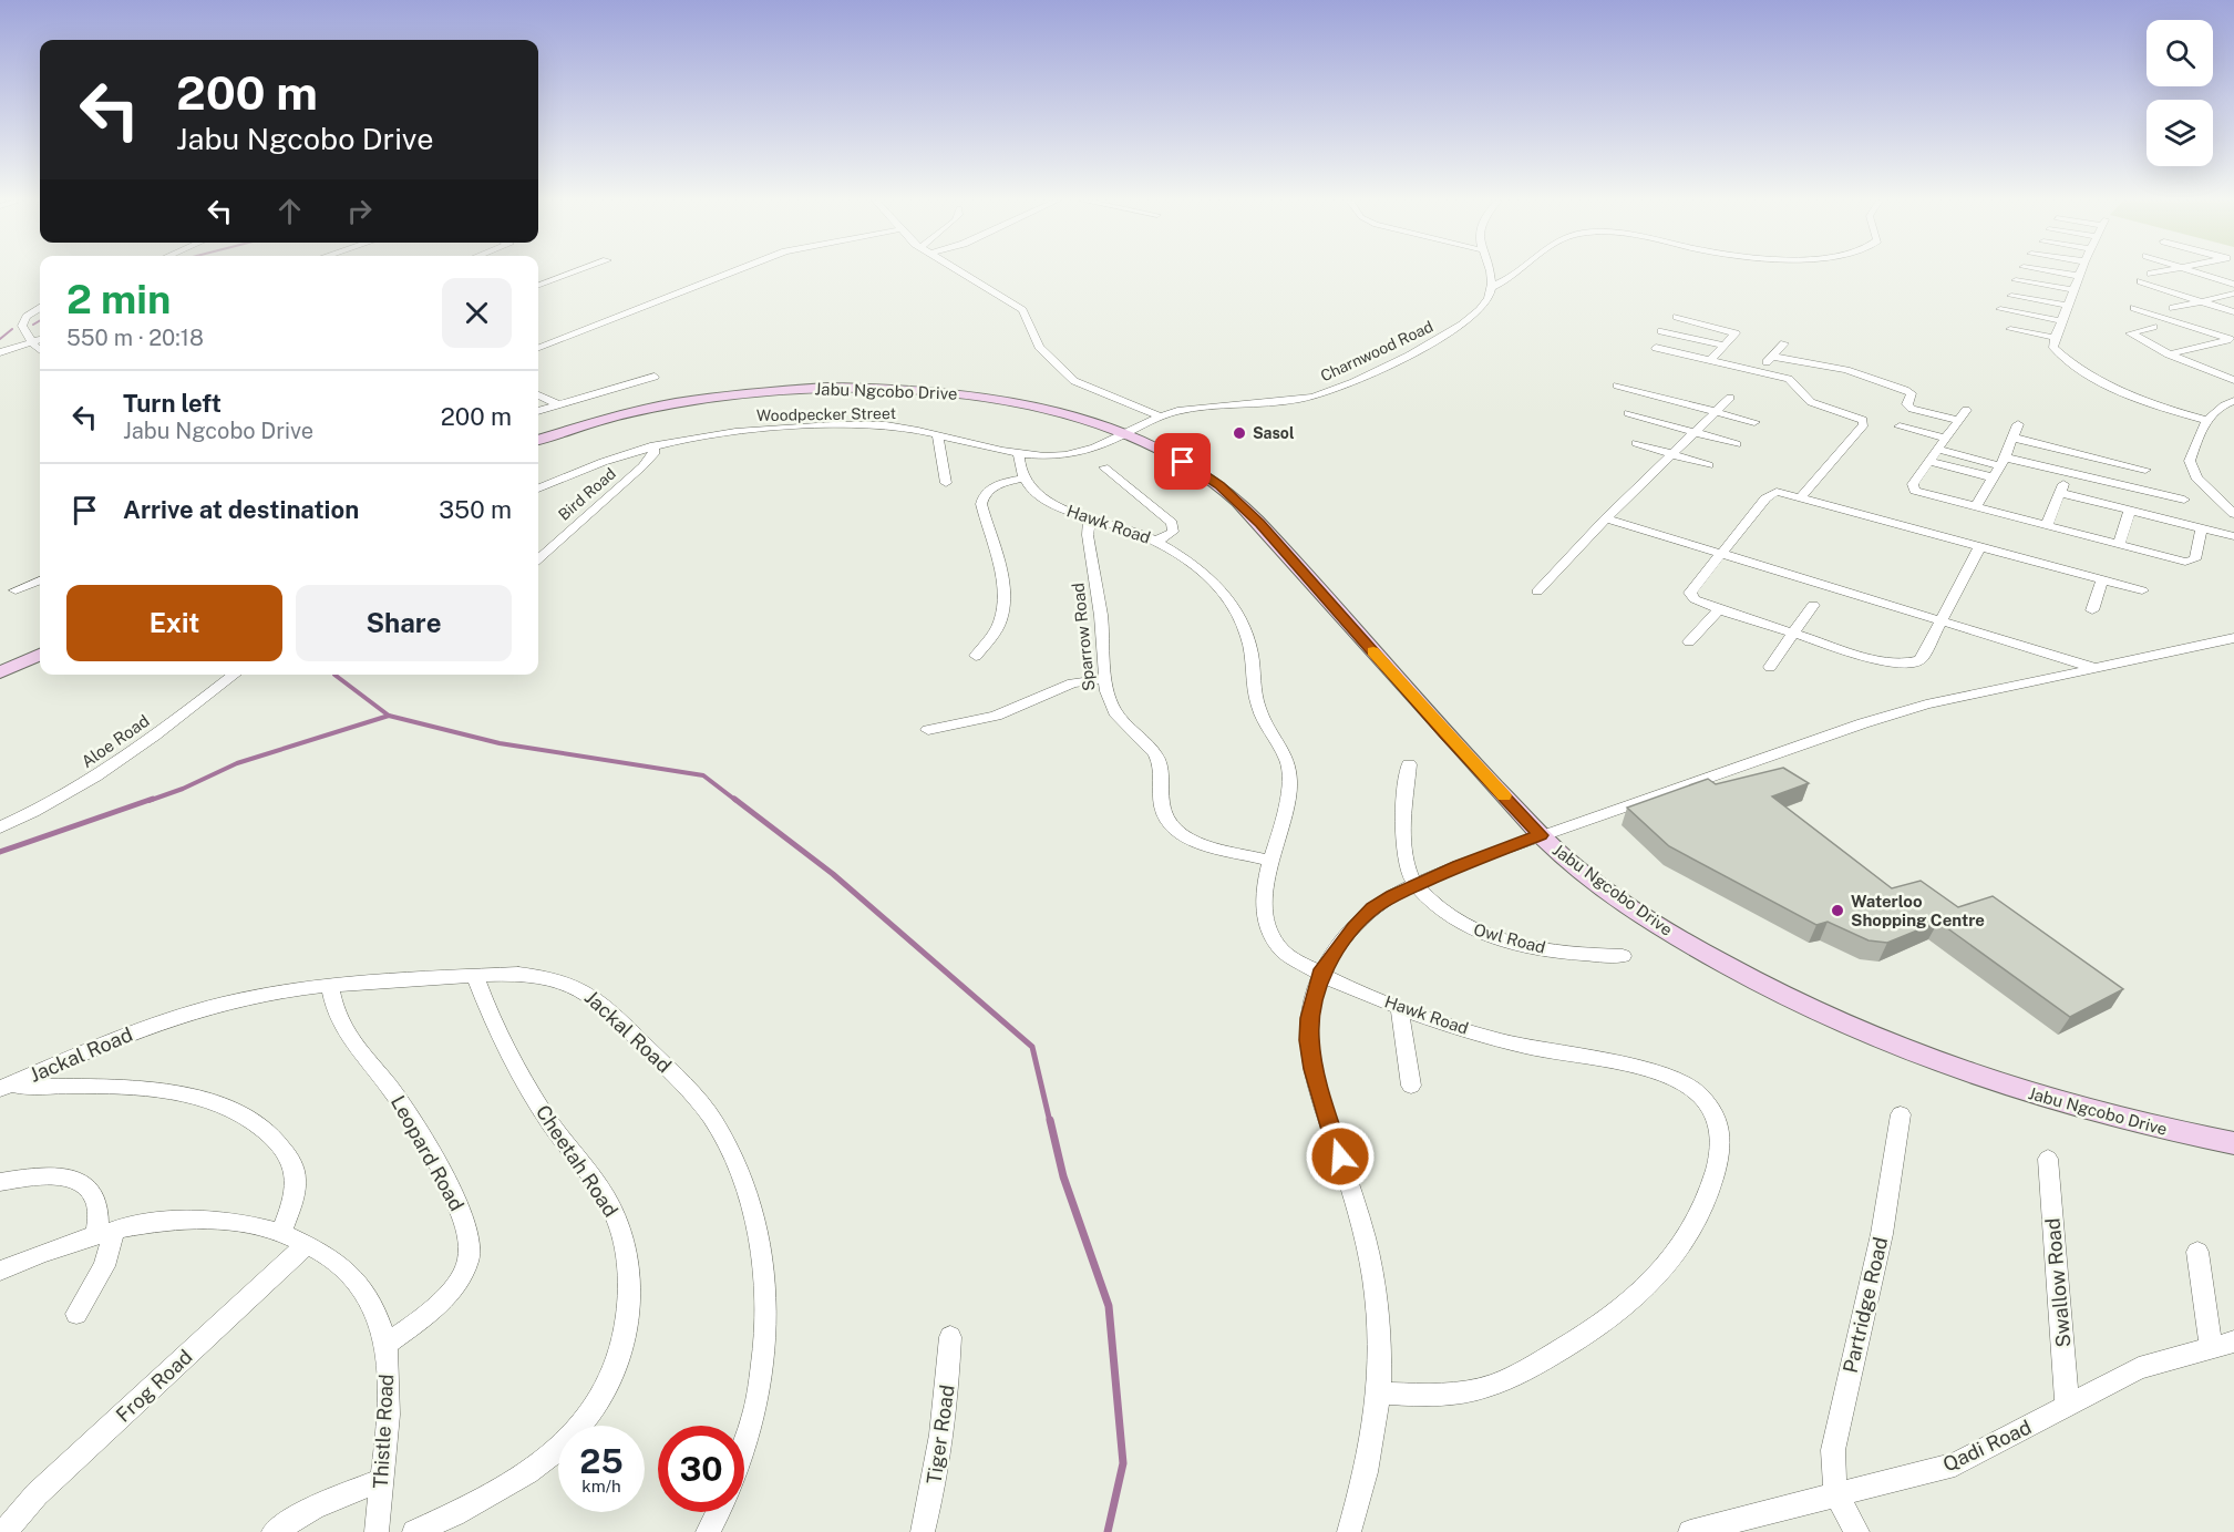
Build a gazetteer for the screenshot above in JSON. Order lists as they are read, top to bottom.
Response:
{
  "streets": {
    "main road": ["Jabu Ngcobo Drive"],
    "street": [
      "Charnwood Road",
      "Woodpecker Street",
      "Bird Road",
      "Hawk Road",
      "Sparrow Road",
      "Aloe Road",
      "Owl Road",
      "Jackal Road",
      "Leopard Road",
      "Cheetah Road",
      "Swallow Road",
      "Partridge Road",
      "Frog Road",
      "Thistle Road",
      "Tiger Road",
      "Qadi Road"
    ]
  },
  "crossings": [
    ["Charnwood Road", "Jabu Ngcobo Drive"],
    ["Charnwood Road", "Woodpecker Street"],
    ["Jabu Ngcobo Drive", "Woodpecker Street"],
    ["Woodpecker Street", "Bird Road"],
    ["Hawk Road", "Sparrow Road"],
    ["Jackal Road", "Leopard Road"],
    ["Jackal Road", "Cheetah Road"],
    ["Leopard Road", "Thistle Road"],
    ["Swallow Road", "Qadi Road"],
    ["Partridge Road", "Qadi Road"],
    ["Frog Road", "Thistle Road"]
  ],
  "places": ["Sasol", "Waterloo Shopping Centre"],
  "page": {
    "turn": ["200 m", "Jabu Ngcobo Drive"],
    "heading": ["2 min", "550 m · 20:18"],
    "list": [
      {
        "name": "Turn left",
        "note": "Jabu Ngcobo Drive",
        "value": "200 m"
      },
      {
        "name": "Arrive at destination",
        "value": "350 m"
      }
    ],
    "buttons": ["Exit", "Share"],
    "speed": "25 km/h",
    "limit": "30"
  }
}
